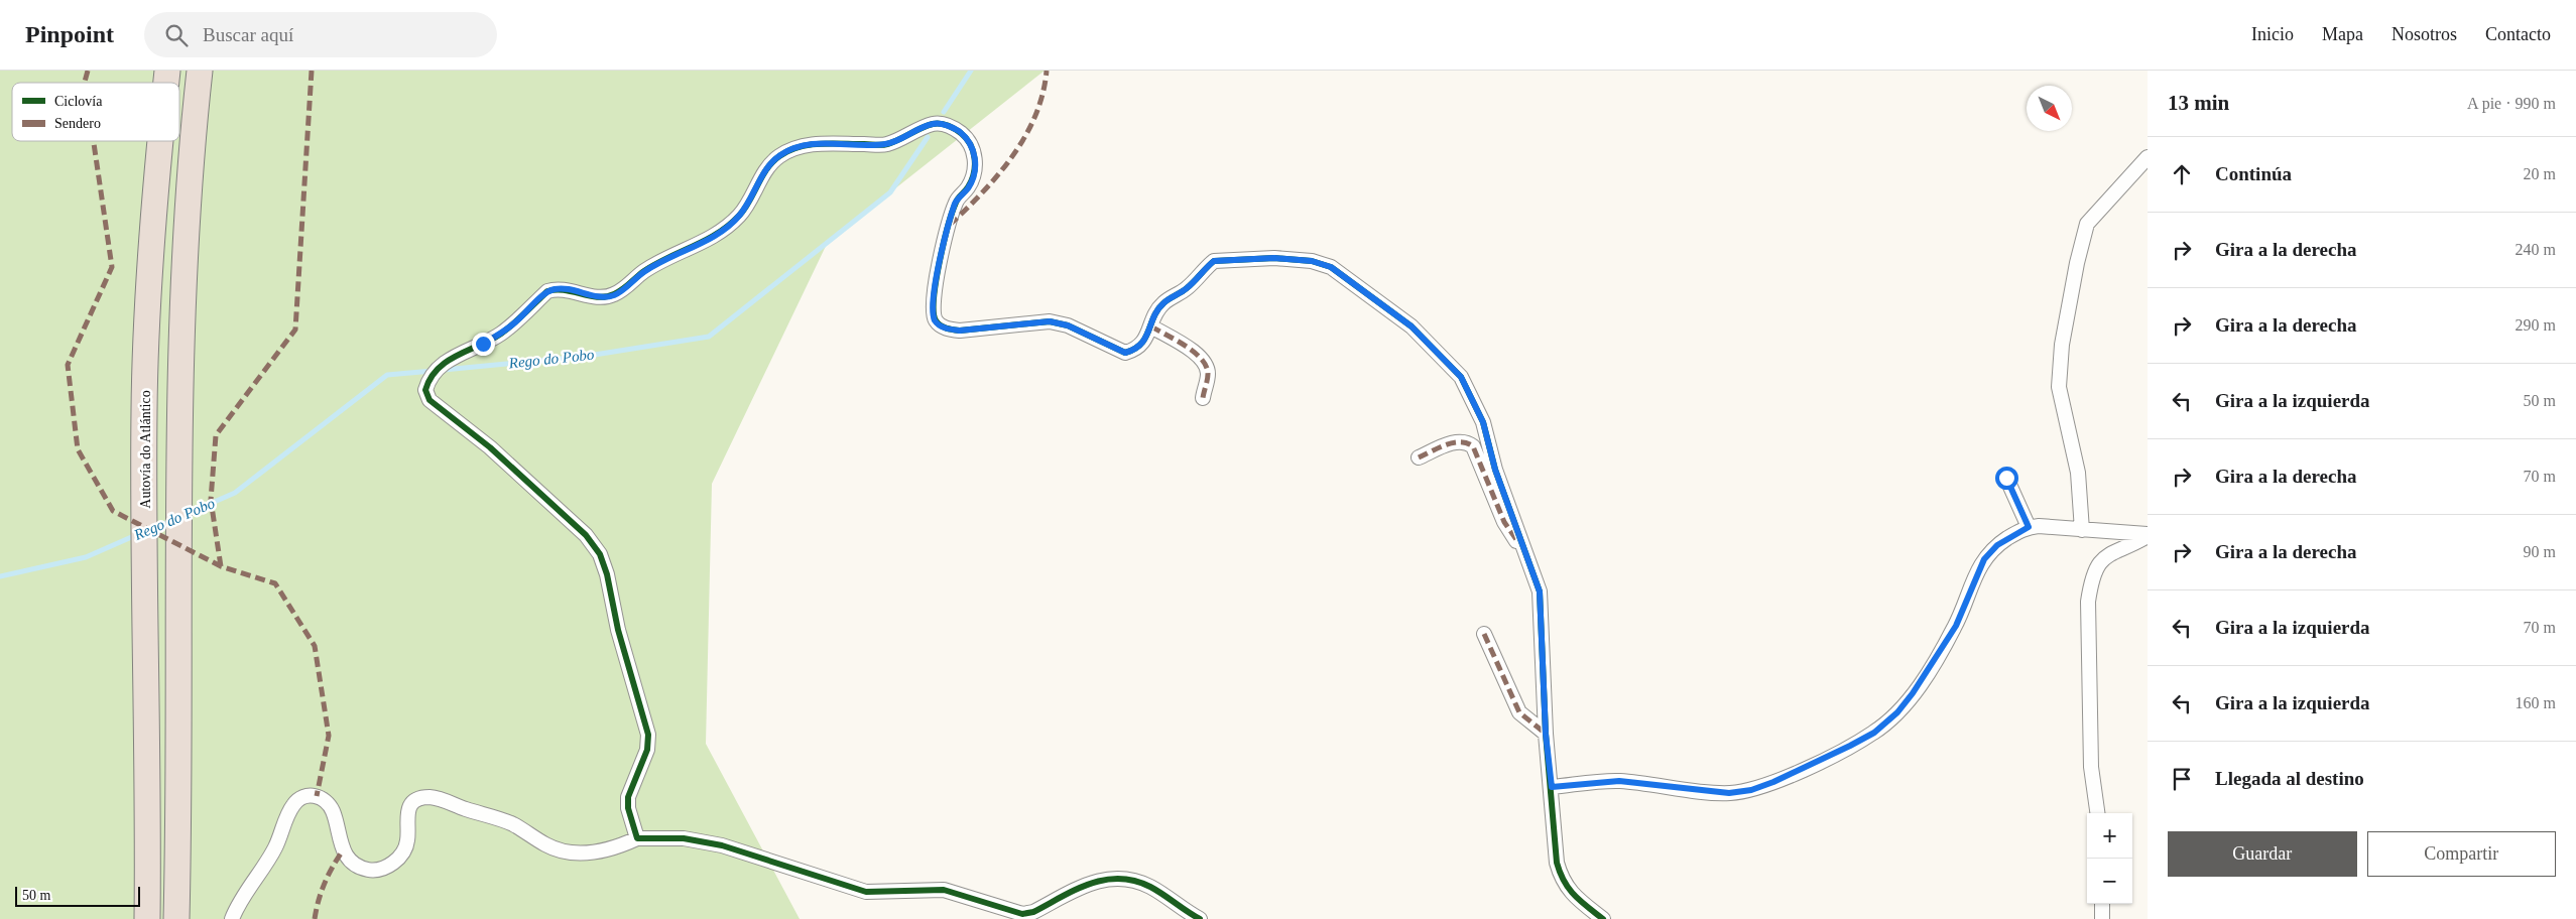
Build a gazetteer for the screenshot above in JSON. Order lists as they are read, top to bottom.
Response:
{
  "streets": {
    "highway": ["Autovía do Atlántico"]
  },
  "water": ["Rego do Pobo"],
  "legend": ["Ciclovía", "Sendero"],
  "scale_bar": "50 m",
  "north": "bottom right",
  "page": {
    "header": "Pinpoint",
    "search": "Buscar aquí",
    "nav": [
      "Inicio",
      "Mapa",
      "Nosotros",
      "Contacto"
    ],
    "heading": ["13 min", "A pie · 990 m"],
    "list": [
      ["Continúa", "20 m"],
      ["Gira a la derecha", "240 m"],
      ["Gira a la derecha", "290 m"],
      ["Gira a la izquierda", "50 m"],
      ["Gira a la derecha", "70 m"],
      ["Gira a la derecha", "90 m"],
      ["Gira a la izquierda", "70 m"],
      ["Gira a la izquierda", "160 m"],
      "Llegada al destino"
    ],
    "map_buttons": ["+", "−"],
    "buttons": ["Guardar", "Compartir"],
    "scale": "50 m"
  }
}
